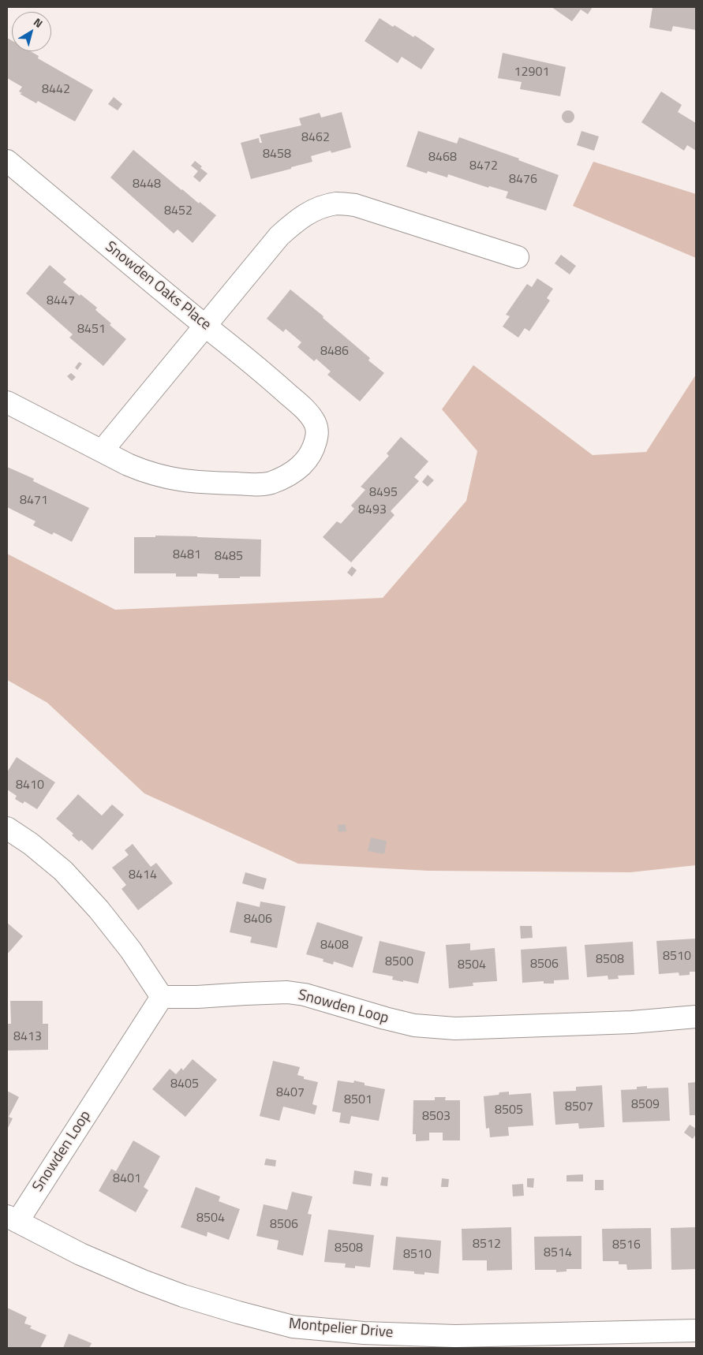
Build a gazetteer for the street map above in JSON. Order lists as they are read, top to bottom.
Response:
{
  "streets": {
    "street": ["Snowden Oaks Place", "Snowden Loop", "Montpelier Drive"]
  },
  "crossings": [
    ["Snowden Loop", "Montpelier Drive"]
  ],
  "house_numbers": [
    "12901",
    "8442",
    "8462",
    "8458",
    "8468",
    "8472",
    "8476",
    "8448",
    "8452",
    "8447",
    "8451",
    "8486",
    "8495",
    "8471",
    "8493",
    "8481",
    "8485",
    "8410",
    "8414",
    "8406",
    "8408",
    "8510",
    "8508",
    "8500",
    "8506",
    "8504",
    "8413",
    "8405",
    "8407",
    "8501",
    "8509",
    "8507",
    "8505",
    "8503",
    "8401",
    "8504",
    "8506",
    "8512",
    "8516",
    "8508",
    "8514",
    "8510"
  ],
  "north": "top right"
}
